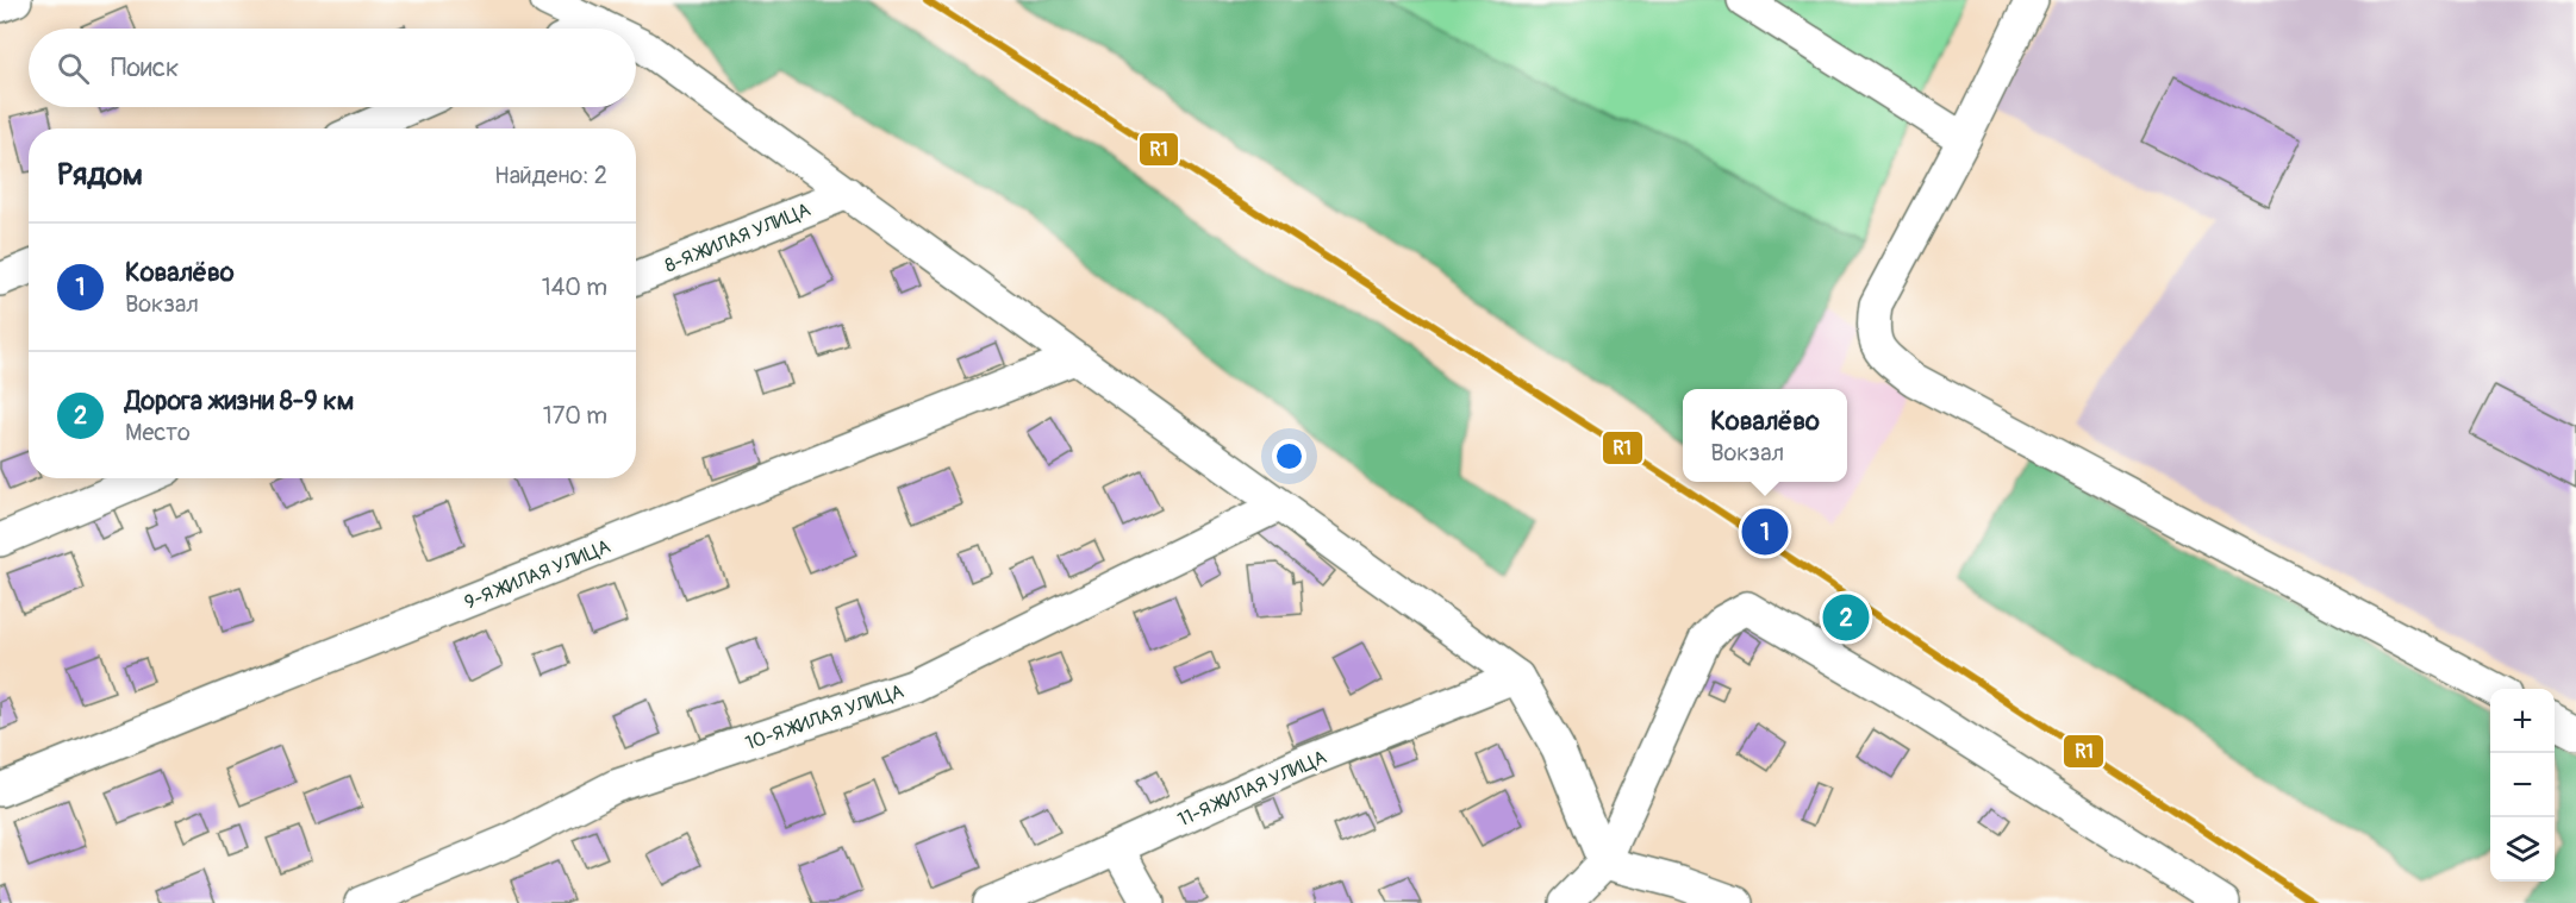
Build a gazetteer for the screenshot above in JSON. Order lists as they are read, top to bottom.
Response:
{
  "streets": {
    "street": [
      "8-Я ЖИЛАЯ УЛИЦА",
      "9-Я ЖИЛАЯ УЛИЦА",
      "10-Я ЖИЛАЯ УЛИЦА",
      "11-Я ЖИЛАЯ УЛИЦА"
    ]
  },
  "lines": ["transit line R1"],
  "page": {
    "search": "Поиск",
    "heading": ["Рядом", "Найдено: 2"],
    "list": [
      {
        "mark": "1",
        "name": "Ковалёво",
        "note": "Вокзал",
        "value": "140 m"
      },
      {
        "mark": "2",
        "name": "Дорога жизни 8-9 км",
        "note": "Место",
        "value": "170 m"
      }
    ],
    "popup": ["Ковалёво", "Вокзал"],
    "pins": ["1", "2"],
    "map_buttons": ["+", "−"]
  }
}
